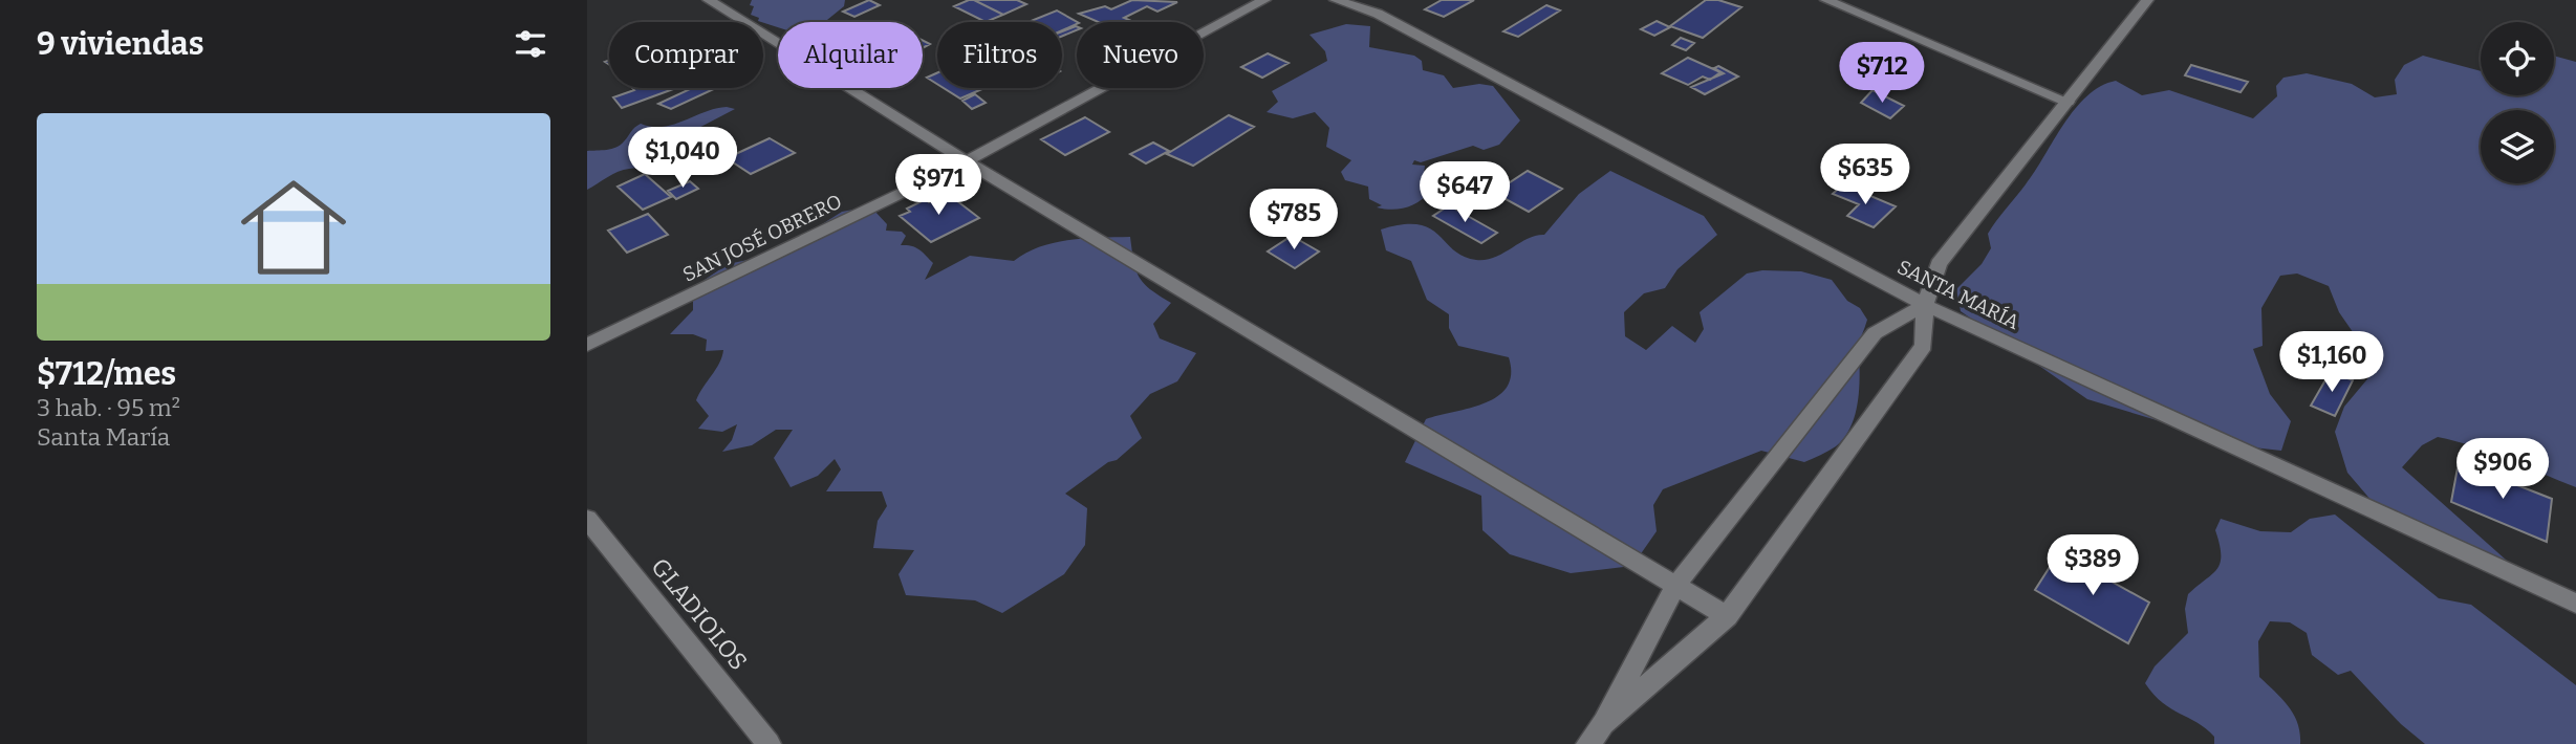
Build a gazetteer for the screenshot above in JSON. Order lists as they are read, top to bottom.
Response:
{
  "streets": {
    "street": ["SAN JOSÉ OBRERO", "SANTA MARÍA", "GLADIOLOS"]
  },
  "page": {
    "heading": "9 viviendas",
    "chip": [
      "Comprar",
      "Alquilar",
      "Filtros",
      "Nuevo"
    ],
    "price": [
      "$712",
      "$1,040",
      "$635",
      "$971",
      "$647",
      "$785",
      "$1,160",
      "$906",
      "$389"
    ],
    "list": [
      {
        "name": "$712/mes",
        "note": "3 hab. · 95 m² · Santa María"
      }
    ]
  }
}
